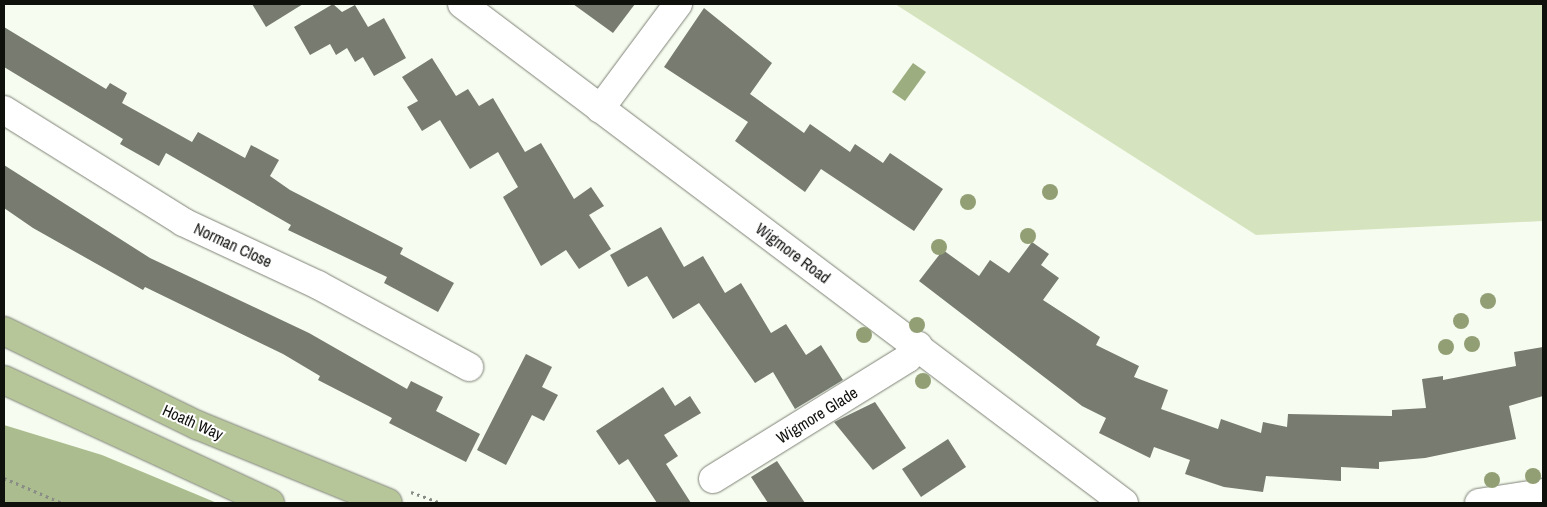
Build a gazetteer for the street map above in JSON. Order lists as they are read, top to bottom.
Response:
{
  "streets": {
    "main road": ["Hoath Way"],
    "street": ["Norman Close", "Wigmore Road", "Wigmore Glade"]
  },
  "crossings": [
    ["Wigmore Road", "Wigmore Glade"]
  ]
}
